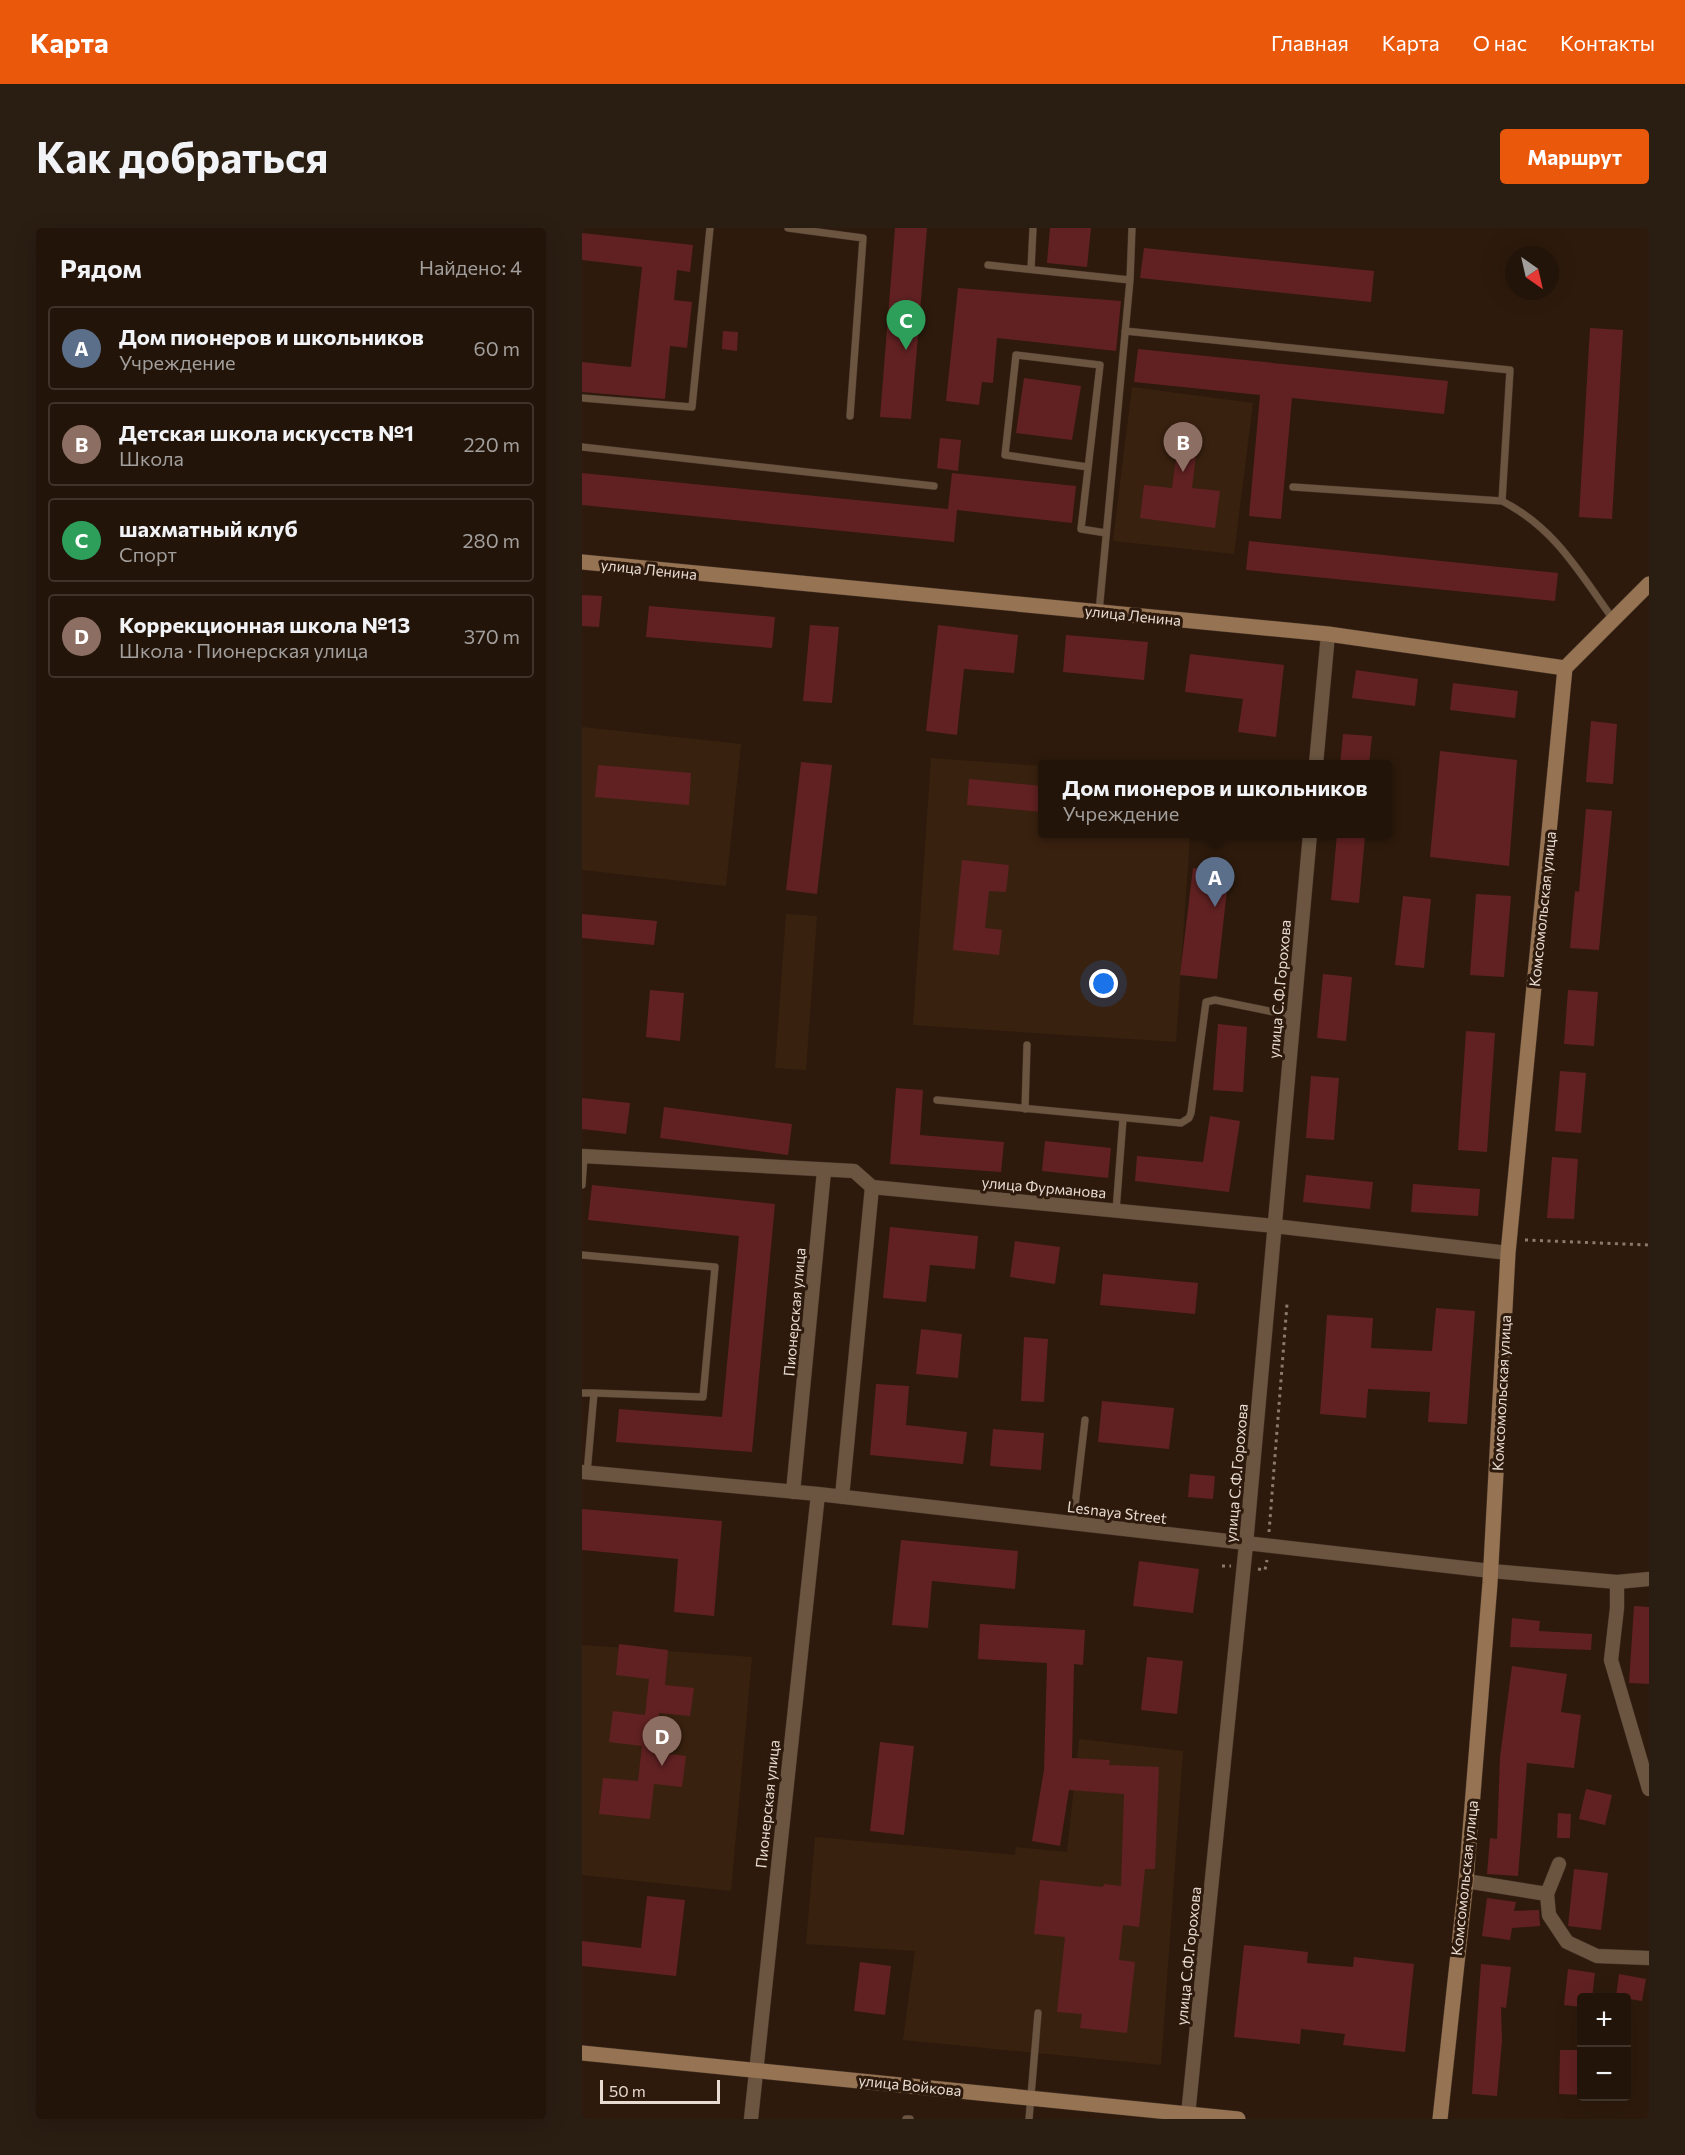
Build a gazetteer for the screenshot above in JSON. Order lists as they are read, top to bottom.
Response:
{
  "streets": {
    "main road": ["улица Ленина", "Комсомольская улица", "улица Войкова"],
    "street": [
      "улица С.Ф.Горохова",
      "улица Фурманова",
      "Пионерская улица",
      "Lesnaya Street"
    ]
  },
  "crossings": [
    ["улица Ленина", "Комсомольская улица"],
    ["Комсомольская улица", "улица Фурманова"],
    ["Комсомольская улица", "Lesnaya Street"],
    ["улица С.Ф.Горохова", "улица Фурманова"],
    ["улица С.Ф.Горохова", "Lesnaya Street"],
    ["улица С.Ф.Горохова", "улица Войкова"],
    ["улица Фурманова", "Пионерская улица"],
    ["Пионерская улица", "Lesnaya Street"],
    ["Пионерская улица", "улица Войкова"]
  ],
  "scale_bar": "50 m",
  "north": "bottom right",
  "page": {
    "header": "Карта",
    "nav": [
      "Главная",
      "Карта",
      "О нас",
      "Контакты"
    ],
    "buttons": "Маршрут",
    "title": "Как добраться",
    "heading": ["Рядом", "Найдено: 4"],
    "pins": [
      "C",
      "B",
      "A",
      "D"
    ],
    "list": [
      {
        "mark": "A",
        "name": "Дом пионеров и школьников",
        "note": "Учреждение",
        "value": "60 m"
      },
      {
        "mark": "B",
        "name": "Детская школа искусств №1",
        "note": "Школа",
        "value": "220 m"
      },
      {
        "mark": "C",
        "name": "шахматный клуб",
        "note": "Спорт",
        "value": "280 m"
      },
      {
        "mark": "D",
        "name": "Коррекционная школа №13",
        "note": "Школа · Пионерская улица",
        "value": "370 m"
      }
    ],
    "popup": ["Дом пионеров и школьников", "Учреждение"],
    "map_buttons": ["+", "−"],
    "scale": "50 m"
  }
}
